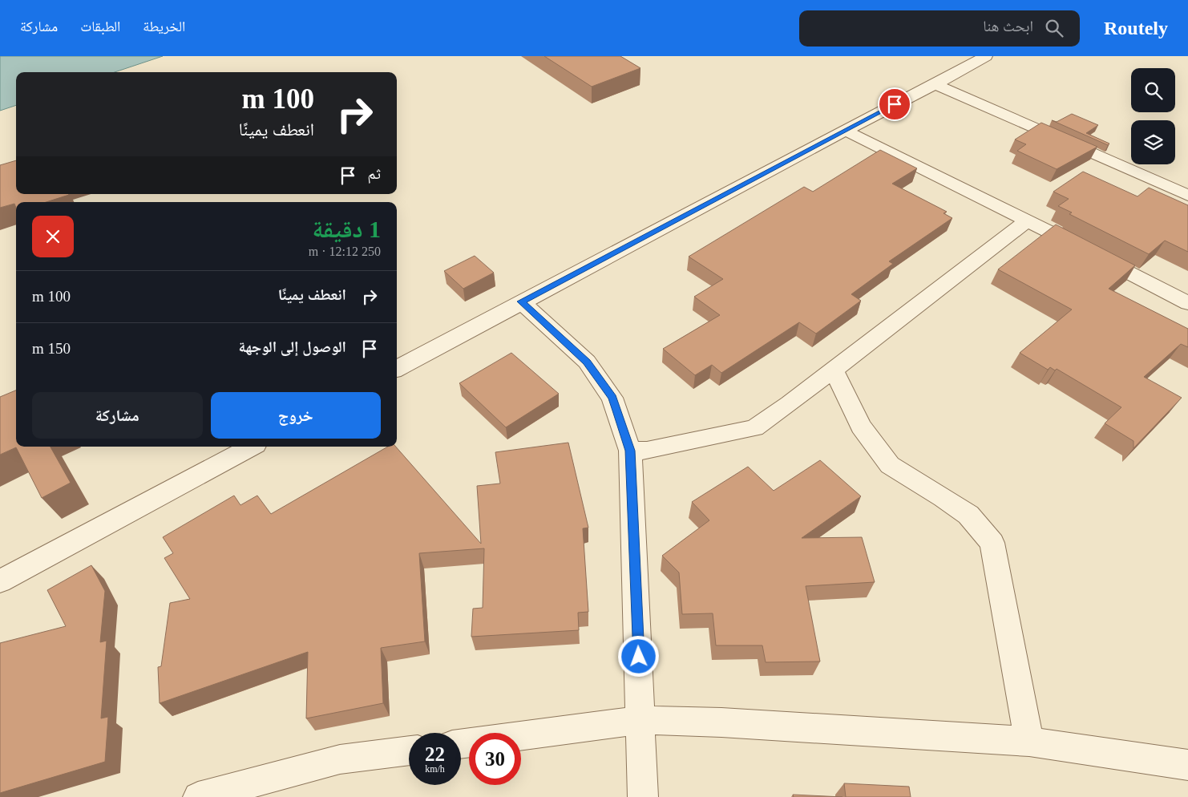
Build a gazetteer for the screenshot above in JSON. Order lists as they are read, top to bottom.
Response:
{
  "page": {
    "header": "Routely",
    "search": "ابحث هنا",
    "nav": ["الخريطة", "الطبقات", "مشاركة"],
    "turn": ["100 m", "انعطف يمينًا"],
    "then": "ثم",
    "heading": ["1 دقيقة", "250 m · 12:12"],
    "list": [
      {
        "name": "انعطف يمينًا",
        "value": "100 m"
      },
      {
        "name": "الوصول إلى الوجهة",
        "value": "150 m"
      }
    ],
    "buttons": ["خروج", "مشاركة"],
    "speed": "22 km/h",
    "limit": "30"
  }
}
